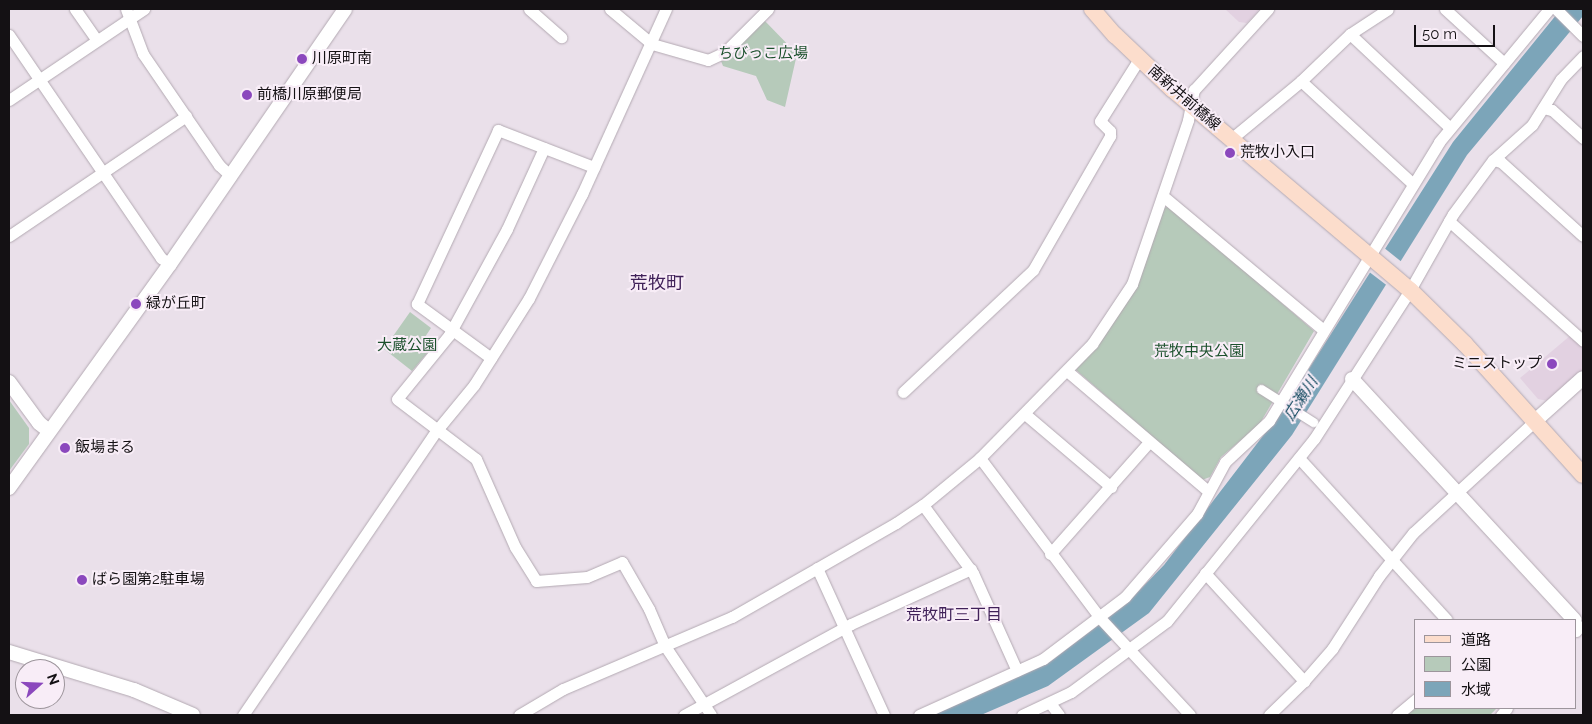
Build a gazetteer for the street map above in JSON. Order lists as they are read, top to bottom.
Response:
{
  "streets": {
    "main road": ["南新井前橋線"]
  },
  "districts": ["荒牧町", "荒牧町三丁目"],
  "water": ["広瀬川"],
  "parks": ["ちびっこ広場", "大蔵公園", "荒牧中央公園"],
  "places": [
    "川原町南",
    "前橋川原郵便局",
    "荒牧小入口",
    "緑が丘町",
    "ミニストップ",
    "飯場まる",
    "ばら園第2駐車場"
  ],
  "legend": ["道路", "公園", "水域"],
  "scale_bar": "50 m",
  "north": "right"
}
